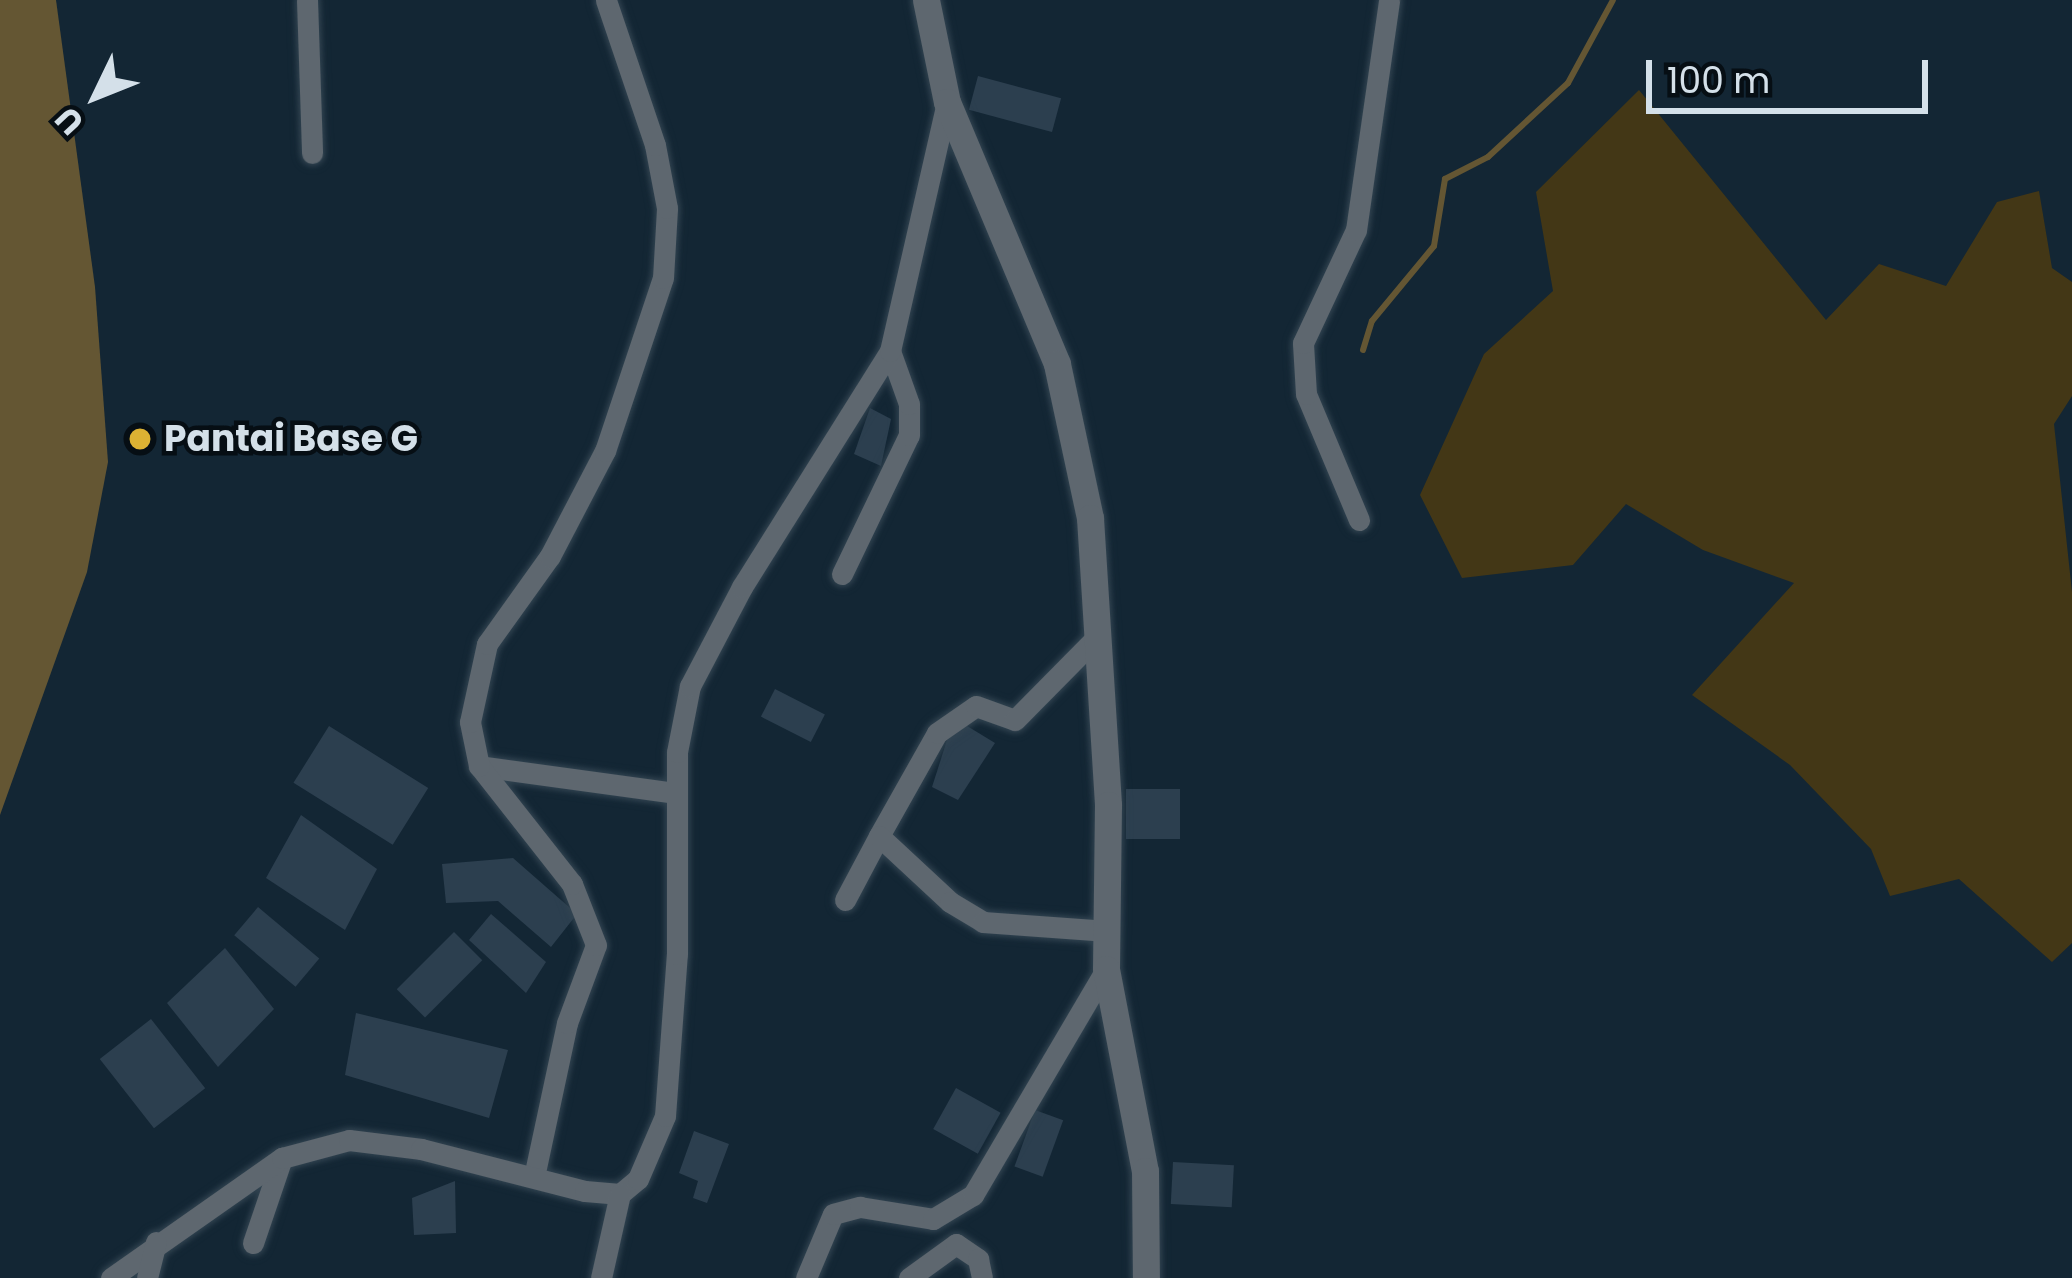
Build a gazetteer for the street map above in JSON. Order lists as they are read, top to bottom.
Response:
{
  "places": ["Pantai Base G"],
  "scale_bar": "100 m",
  "north": "bottom left"
}
